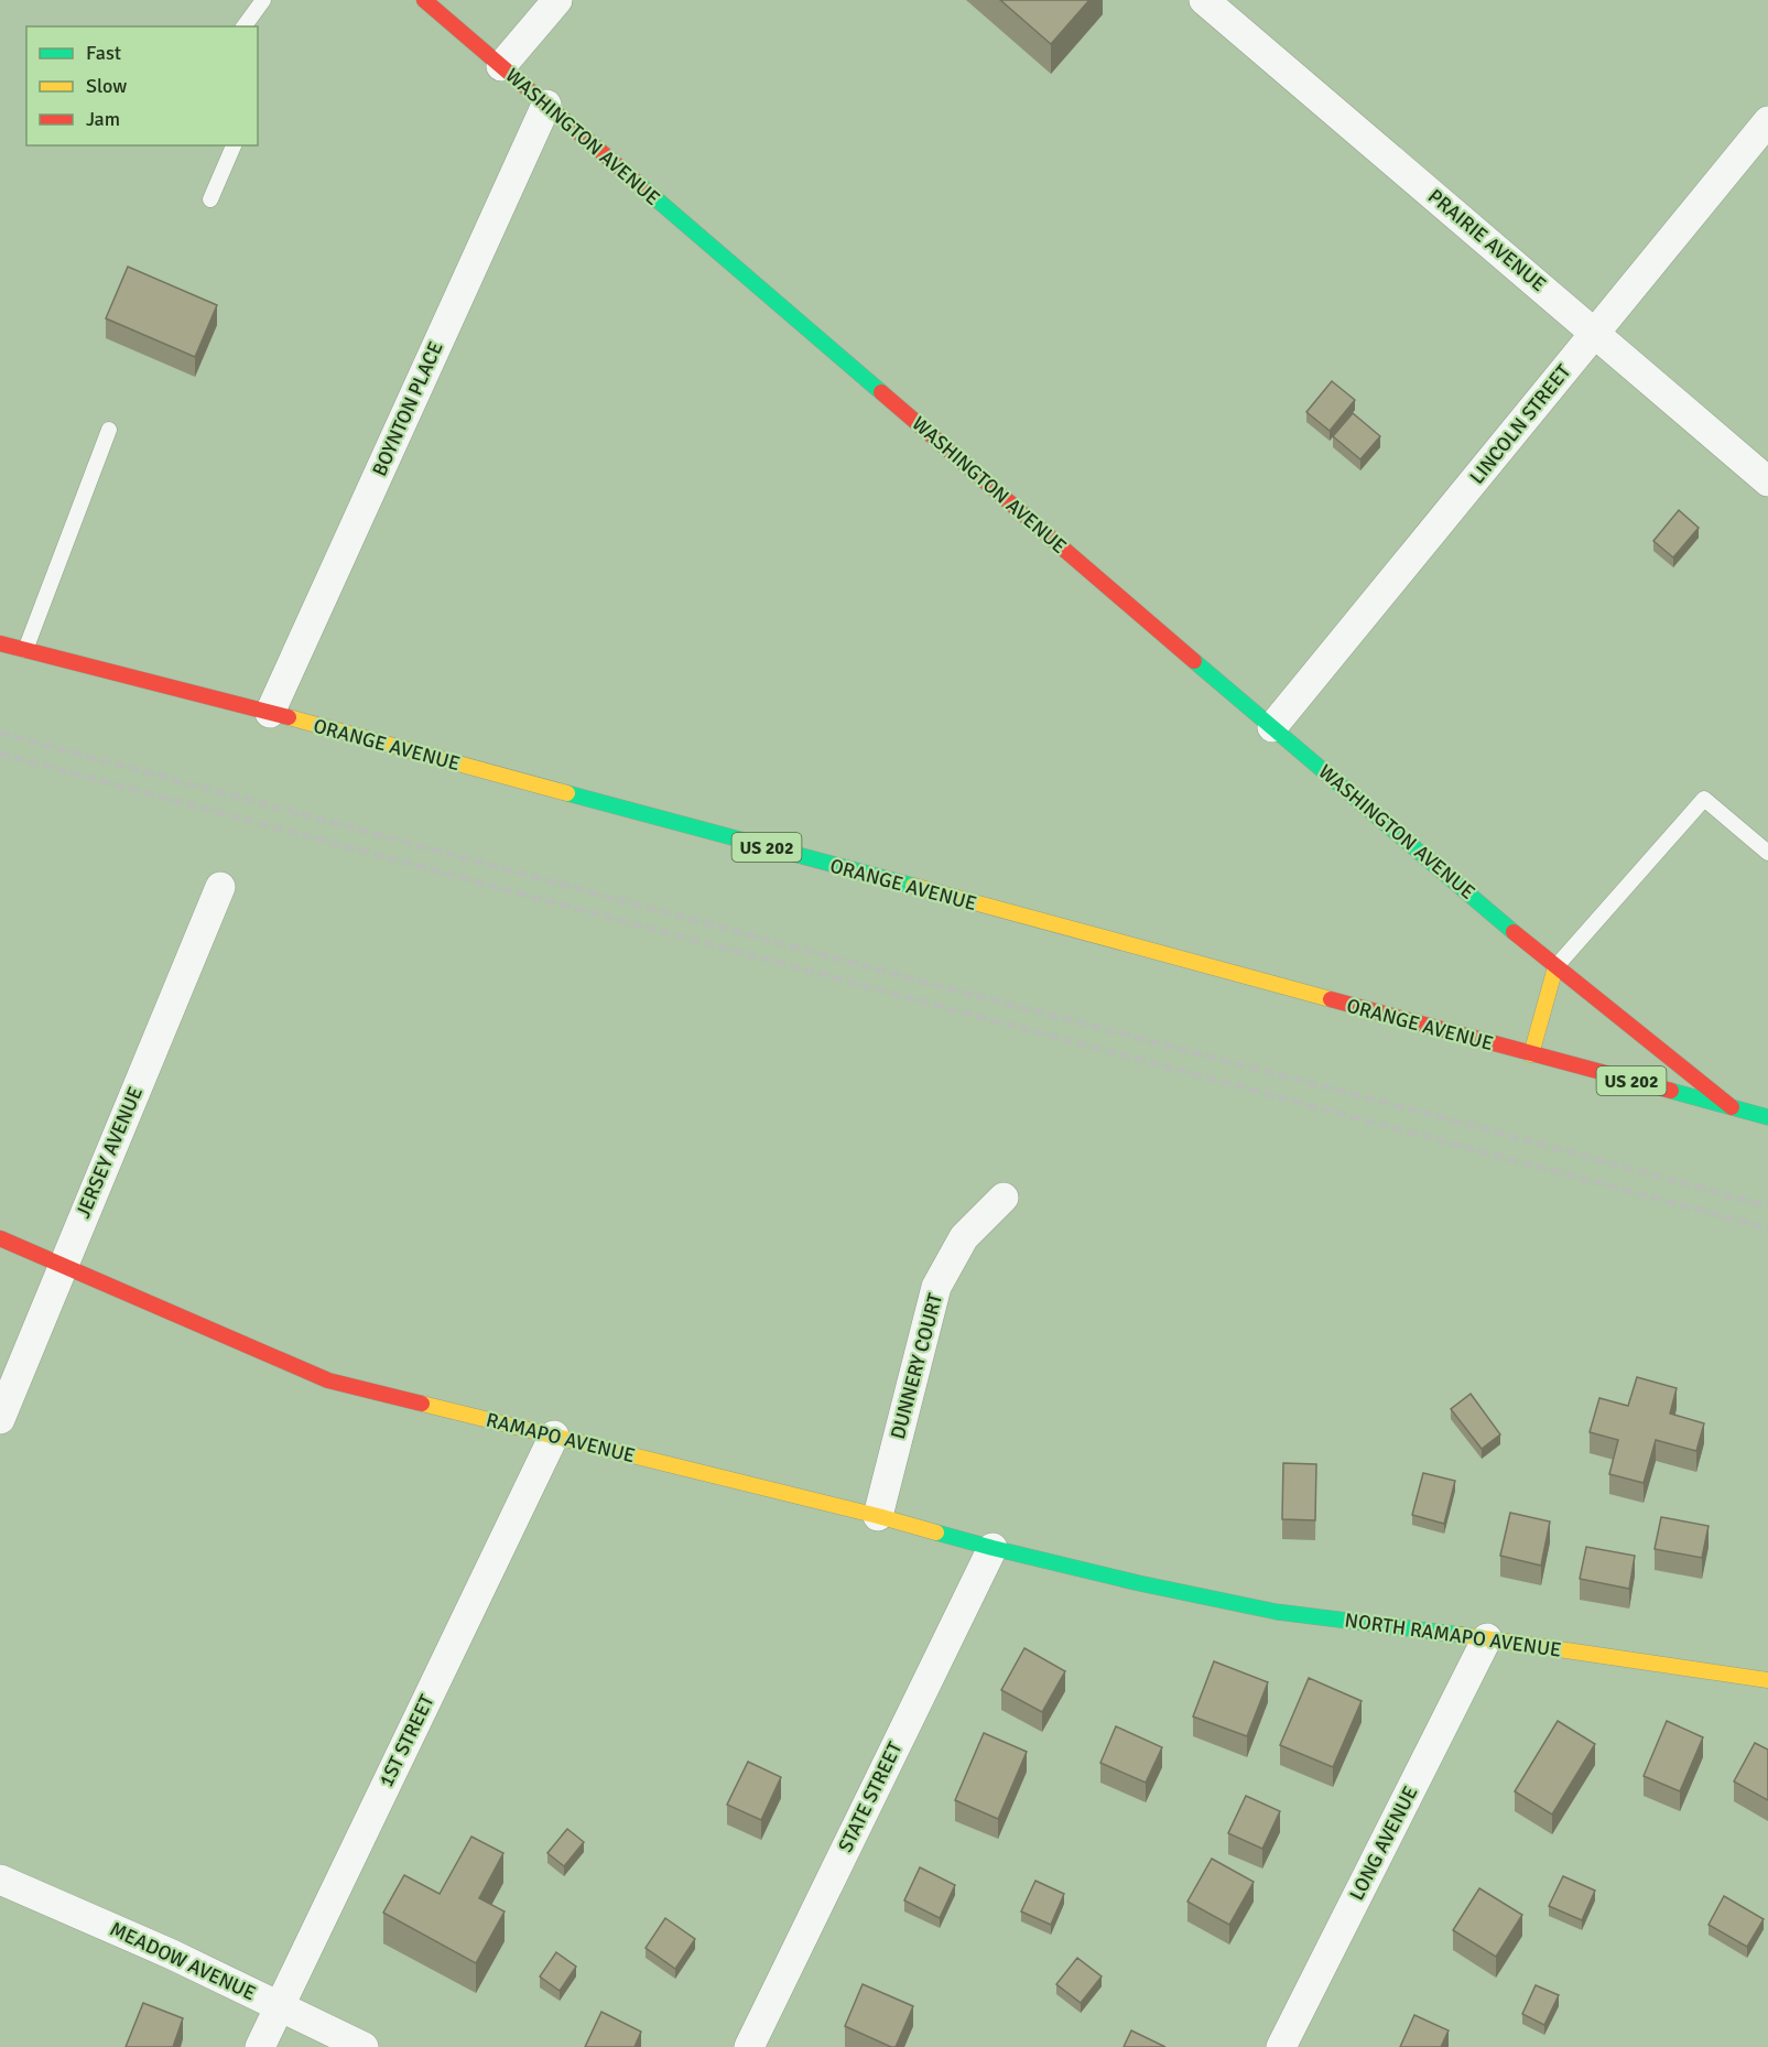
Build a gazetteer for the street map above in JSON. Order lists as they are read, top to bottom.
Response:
{
  "streets": {
    "street": [
      "WASHINGTON AVENUE",
      "PRAIRIE AVENUE",
      "BOYNTON PLACE",
      "LINCOLN STREET",
      "ORANGE AVENUE",
      "US 202",
      "JERSEY AVENUE",
      "DUNNERY COURT",
      "RAMAPO AVENUE",
      "NORTH RAMAPO AVENUE",
      "1ST STREET",
      "STATE STREET",
      "LONG AVENUE",
      "MEADOW AVENUE"
    ]
  },
  "crossings": [
    ["WASHINGTON AVENUE", "BOYNTON PLACE"],
    ["WASHINGTON AVENUE", "LINCOLN STREET"],
    ["WASHINGTON AVENUE", "ORANGE AVENUE"],
    ["PRAIRIE AVENUE", "LINCOLN STREET"],
    ["BOYNTON PLACE", "ORANGE AVENUE"],
    ["JERSEY AVENUE", "RAMAPO AVENUE"],
    ["DUNNERY COURT", "RAMAPO AVENUE"],
    ["RAMAPO AVENUE", "NORTH RAMAPO AVENUE"],
    ["RAMAPO AVENUE", "1ST STREET"],
    ["RAMAPO AVENUE", "STATE STREET"],
    ["NORTH RAMAPO AVENUE", "LONG AVENUE"],
    ["1ST STREET", "MEADOW AVENUE"]
  ],
  "legend": ["Fast", "Slow", "Jam"]
}
